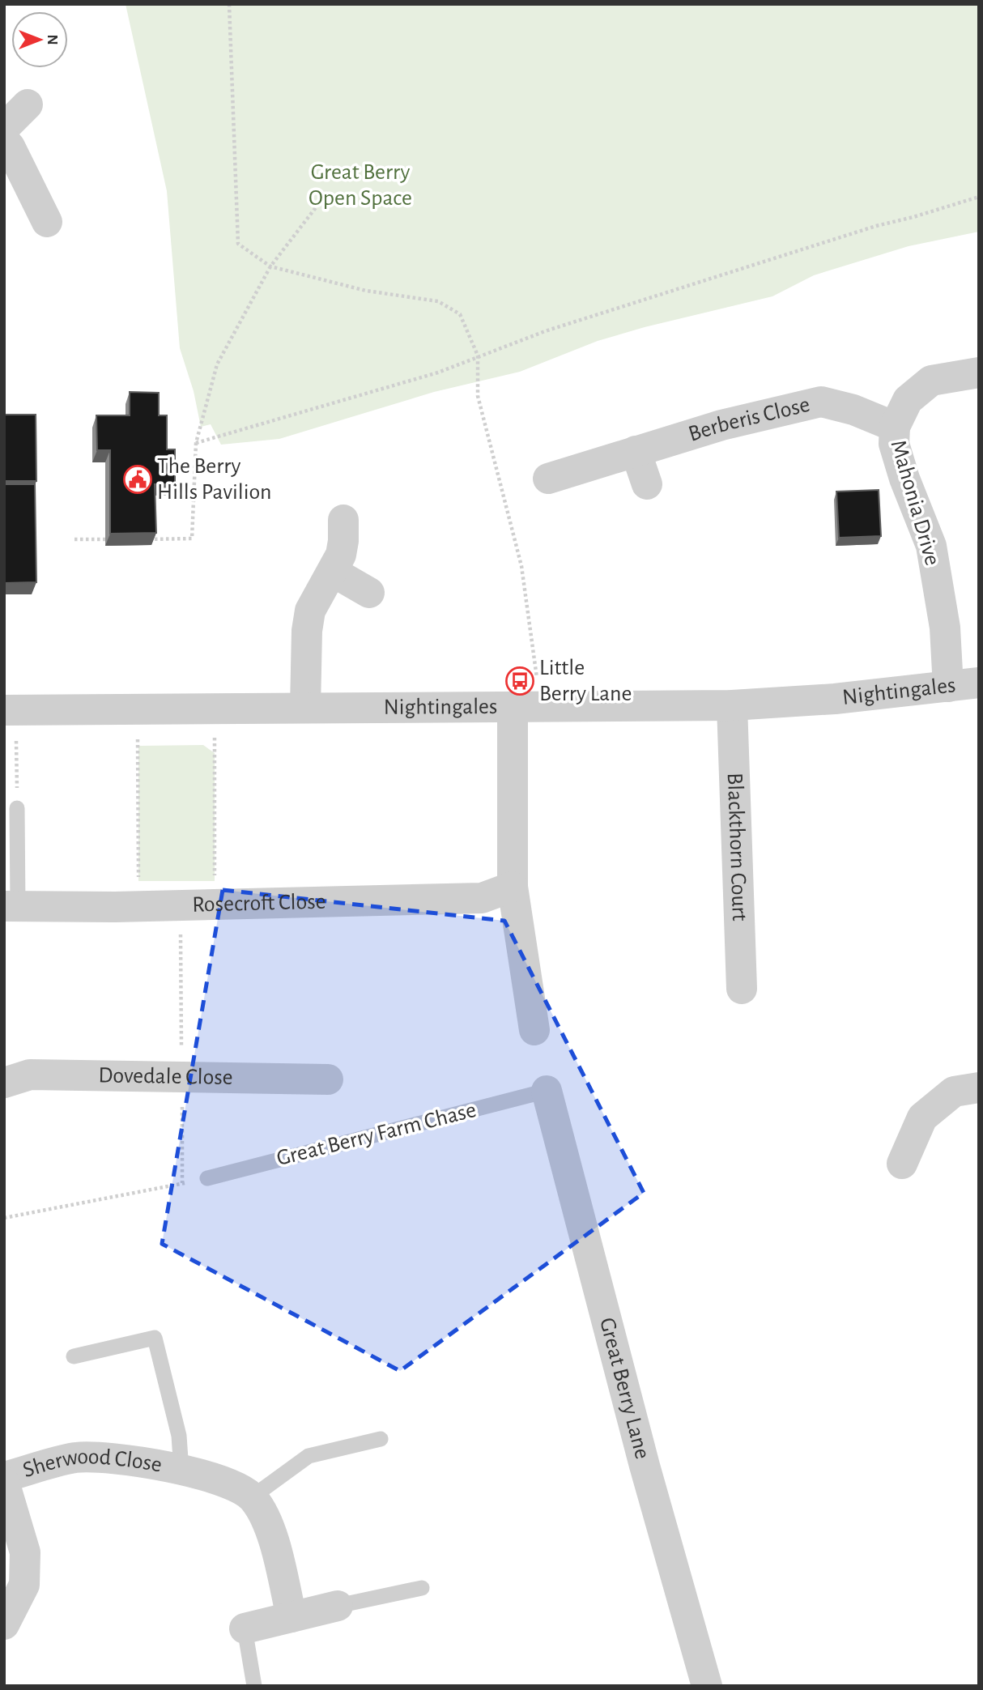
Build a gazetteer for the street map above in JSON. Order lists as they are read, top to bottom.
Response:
{
  "streets": {
    "street": [
      "Berberis Close",
      "Mahonia Drive",
      "Nightingales",
      "Blackthorn Court",
      "Rosecroft Close",
      "Dovedale Close",
      "Great Berry Lane",
      "Sherwood Close"
    ],
    "lane": ["Great Berry Farm Chase"]
  },
  "crossings": [
    ["Berberis Close", "Mahonia Drive"],
    ["Mahonia Drive", "Nightingales"],
    ["Nightingales", "Blackthorn Court"],
    ["Great Berry Farm Chase", "Great Berry Lane"]
  ],
  "parks": ["Great Berry Open Space"],
  "places": {
    "public building": ["The Berry Hills Pavilion"],
    "bus stop": ["Little Berry Lane"]
  },
  "north": "right"
}
